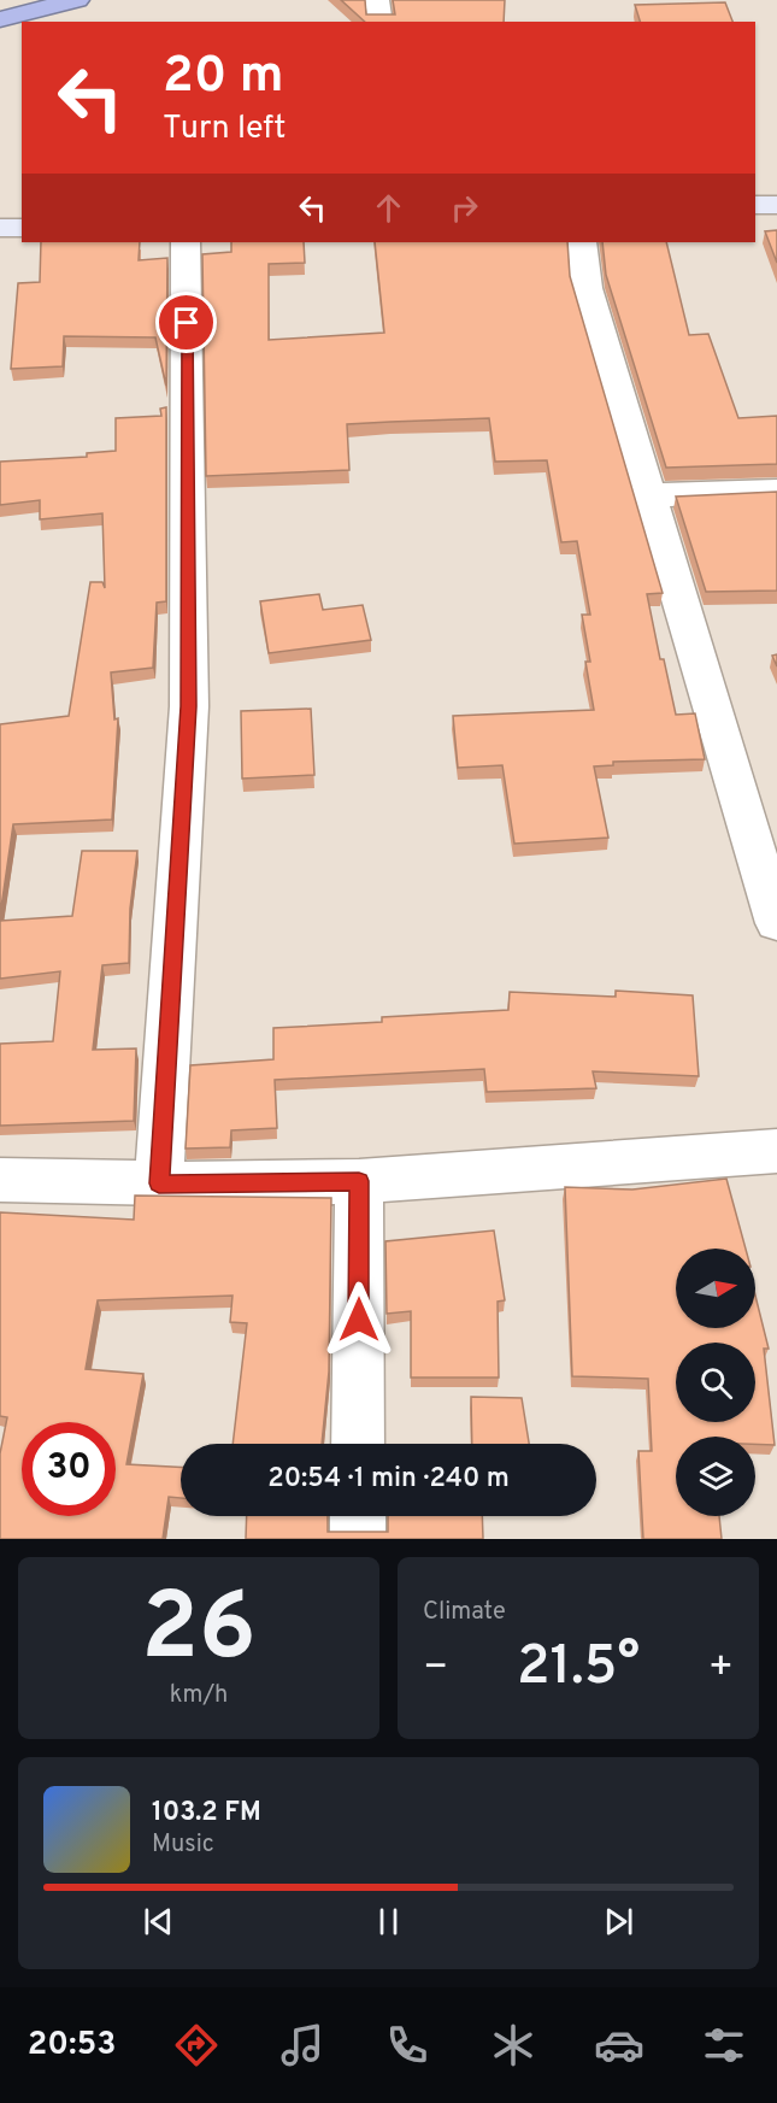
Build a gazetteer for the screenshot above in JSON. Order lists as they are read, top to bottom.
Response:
{
  "north": "right",
  "page": {
    "turn": ["20 m", "Turn left"],
    "limit": "30",
    "trip": "20:54 · 1 min · 240 m",
    "tile": [
      ["26", "km/h"],
      "Climate"
    ],
    "heat": ["−", "21.5°", "+"],
    "song": ["103.2 FM", "Music"],
    "tabs": "20:53"
  }
}
